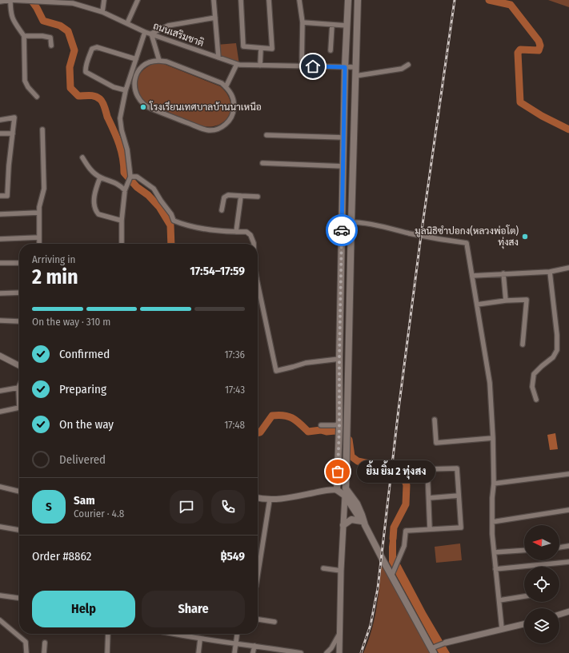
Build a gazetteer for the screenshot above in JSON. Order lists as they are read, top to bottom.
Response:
{
  "streets": {
    "street": ["ถนนเสริมชาติ"]
  },
  "places": ["โรงเรียนเทศบาลบ้านนาเหนือ", "มูลนิธิซำปอกง(หลวงพ่อโต) ทุ่งสง", "ยิ้ม ยิ้ม 2 ทุ่งสง"],
  "north": "left",
  "page": {
    "heading": ["2 min", "Arriving in", "17:54–17:59"],
    "panel": [
      "Sam",
      "Courier · 4.8",
      "Order #8862",
      "฿549"
    ],
    "bar": "On the way · 310 m",
    "list": [
      ["Confirmed", "17:36"],
      ["Preparing", "17:43"],
      ["On the way", "17:48"],
      "Delivered"
    ],
    "bubble": "ยิ้ม ยิ้ม 2 ทุ่งสง",
    "round": "S",
    "buttons": ["Help", "Share"]
  }
}
